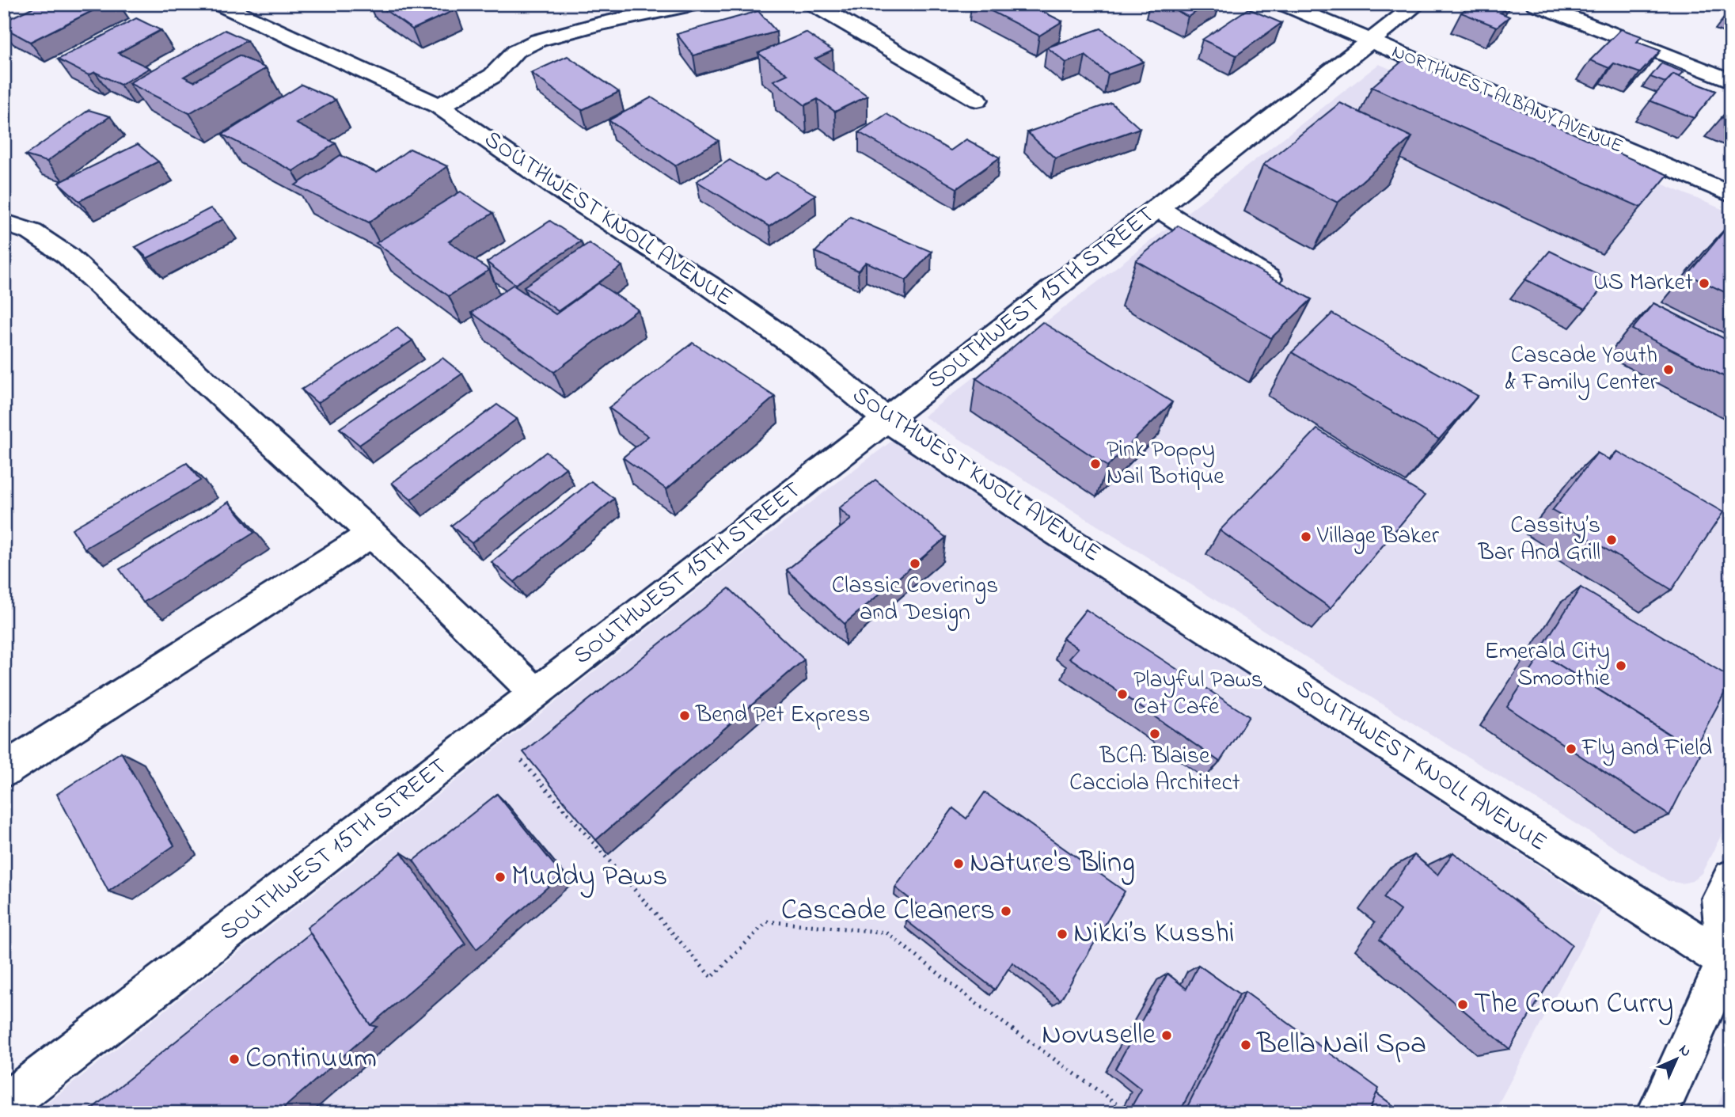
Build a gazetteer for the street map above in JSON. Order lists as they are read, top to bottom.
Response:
{
  "streets": {
    "street": ["NORTHWEST ALBANY AVENUE", "SOUTHWEST KNOLL AVENUE", "SOUTHWEST 15TH STREET"]
  },
  "crossings": [
    ["NORTHWEST ALBANY AVENUE", "SOUTHWEST 15TH STREET"],
    ["SOUTHWEST KNOLL AVENUE", "SOUTHWEST 15TH STREET"]
  ],
  "places": [
    "US Market",
    "Cascade Youth & Family Center",
    "Pink Poppy Nail Botique",
    "Village Baker",
    "Cassity’s Bar And Grill",
    "Classic Coverings and Design",
    "Emerald City Smoothie",
    "Playful Paws Cat Café",
    "Bend Pet Express",
    "BCA: Blaise Cacciola Architect",
    "Fly and Field",
    "Nature's Bling",
    "Muddy Paws",
    "Cascade Cleaners",
    "Nikki’s Kusshi",
    "The Crown Curry",
    "Novuselle",
    "Bella Nail Spa",
    "Continuum"
  ],
  "north": "top right"
}
